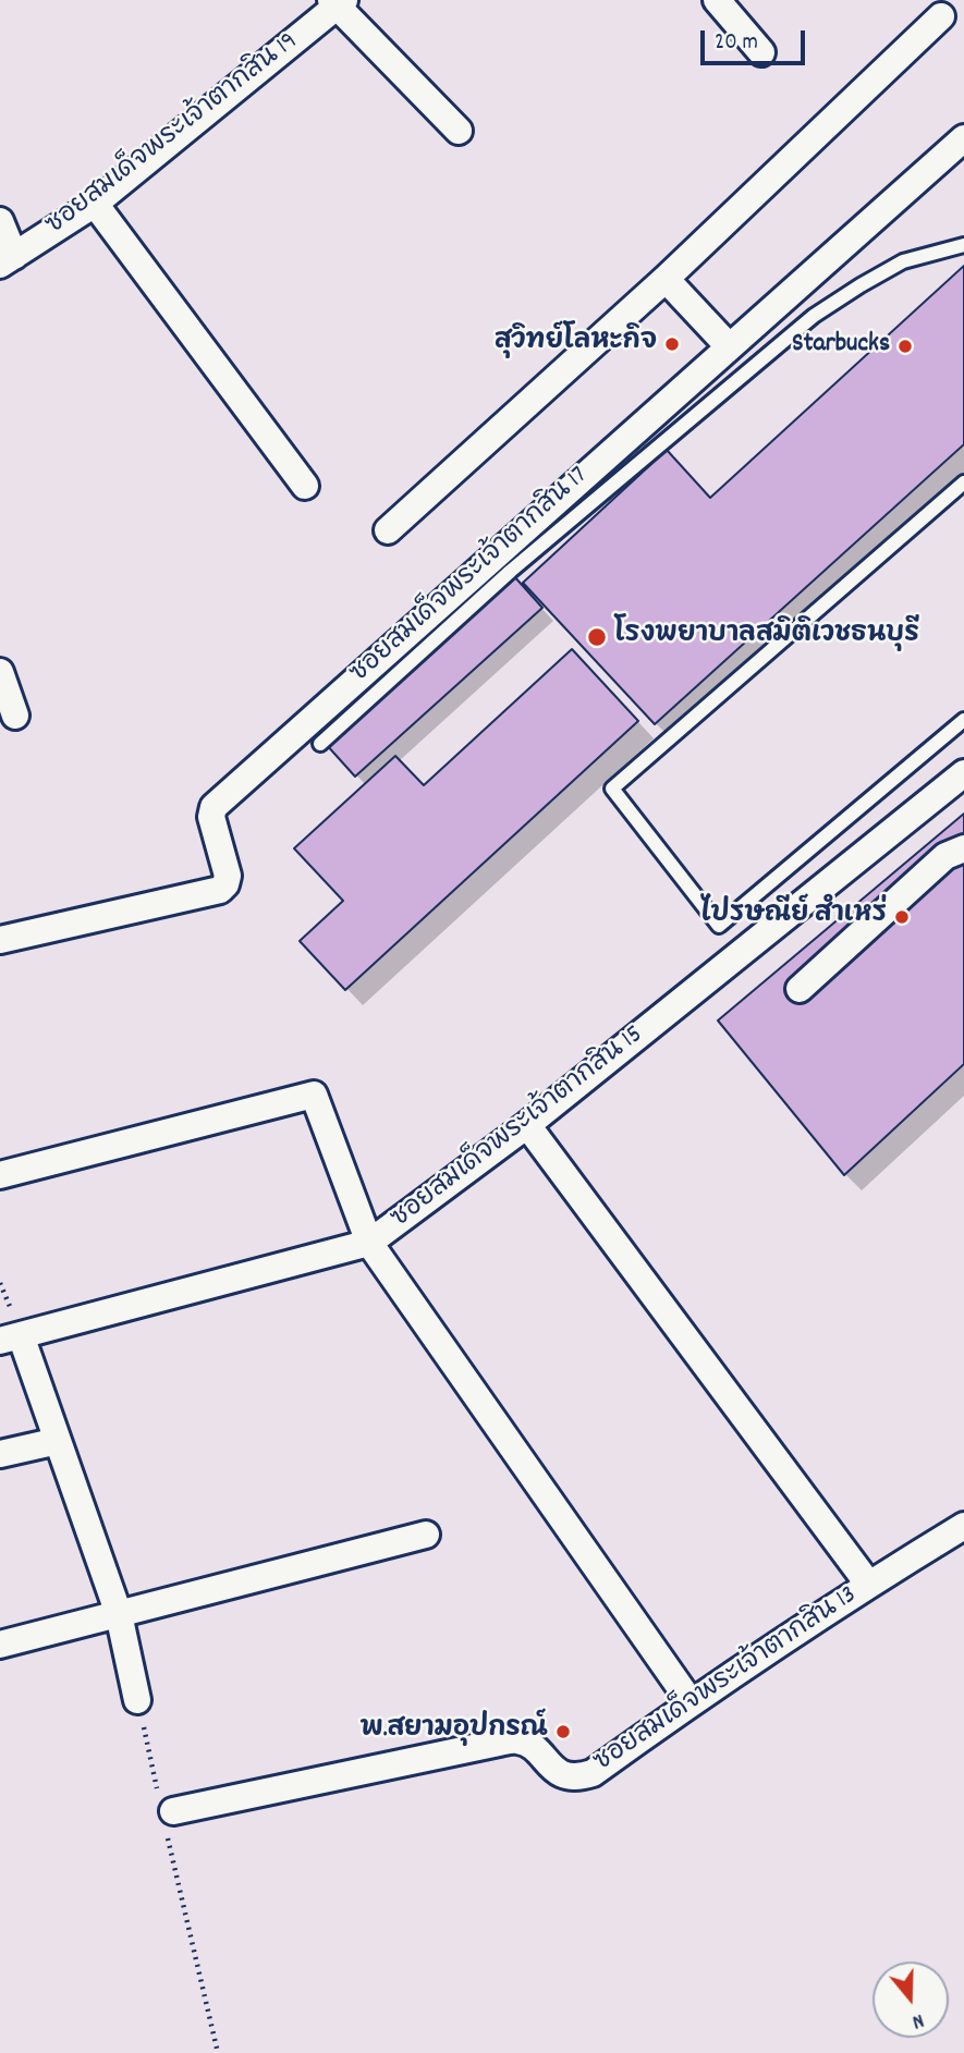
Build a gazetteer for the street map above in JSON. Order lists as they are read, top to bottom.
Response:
{
  "streets": {
    "street": [
      "ซอยสมเด็จพระเจ้าตากสิน 19",
      "ซอยสมเด็จพระเจ้าตากสิน 17",
      "ซอยสมเด็จพระเจ้าตากสิน 15",
      "ซอยสมเด็จพระเจ้าตากสิน 13"
    ]
  },
  "places": [
    "สุวิทย์โลหะกิจ",
    "Starbucks",
    "โรงพยาบาลสมิติเวชธนบุรี",
    "ไปรษณีย์ สำเหร่",
    "พ.สยามอุปกรณ์"
  ],
  "scale_bar": "20 m",
  "north": "bottom"
}
